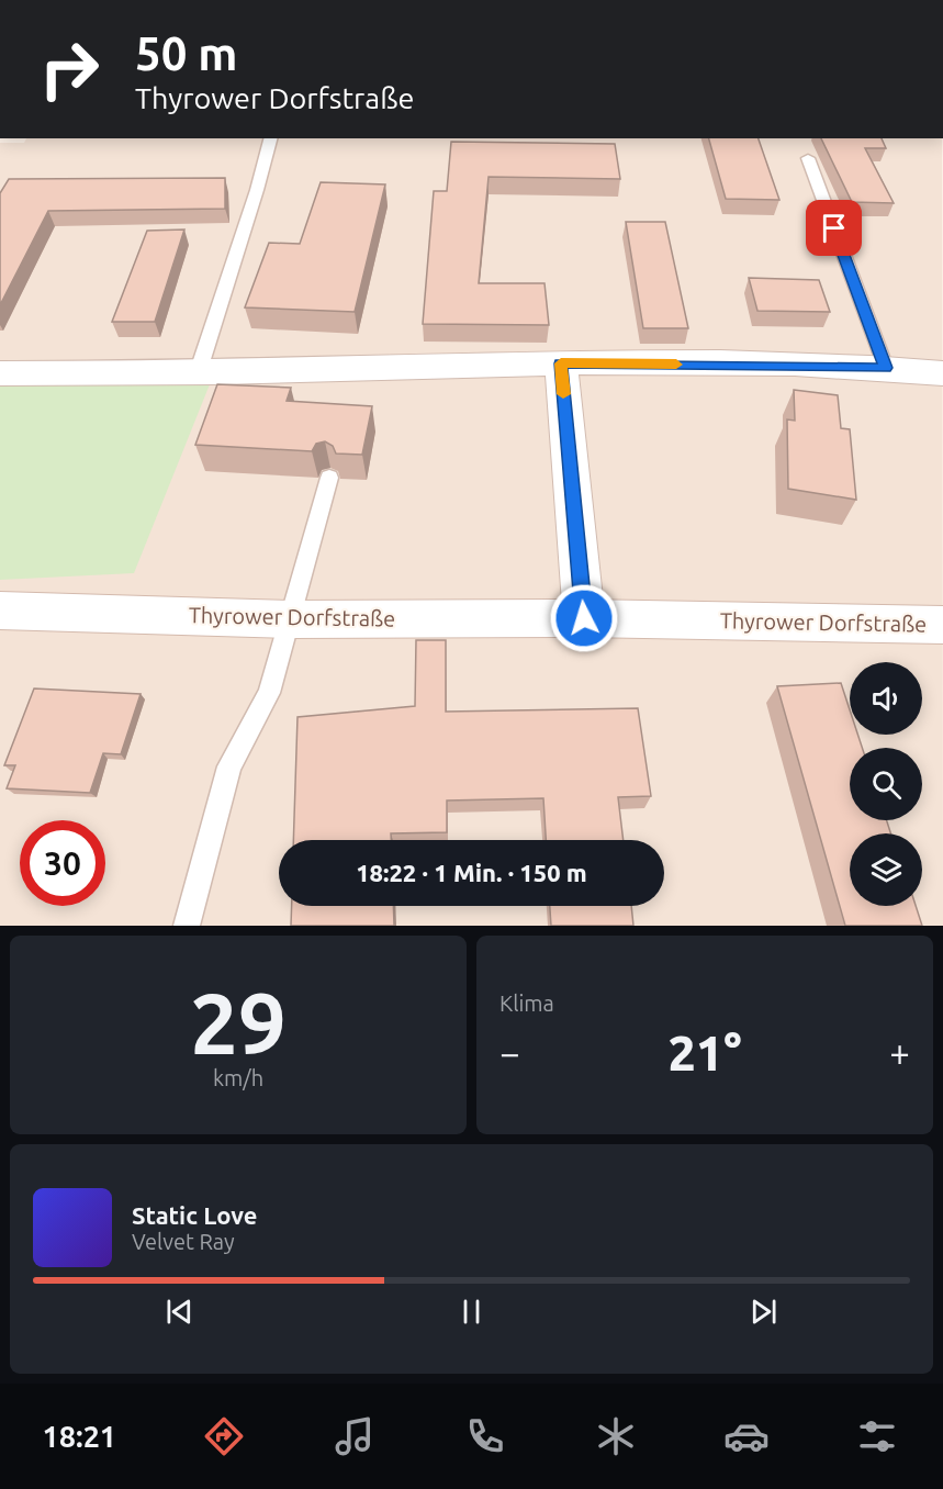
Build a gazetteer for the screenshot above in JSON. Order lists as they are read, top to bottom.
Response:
{
  "streets": {
    "street": ["Thyrower Dorfstraße"]
  },
  "page": {
    "turn": ["50 m", "Thyrower Dorfstraße"],
    "limit": "30",
    "trip": "18:22 · 1 Min. · 150 m",
    "tile": [
      ["29", "km/h"],
      "Klima"
    ],
    "heat": ["−", "21°", "+"],
    "song": ["Static Love", "Velvet Ray"],
    "tabs": "18:21"
  }
}
